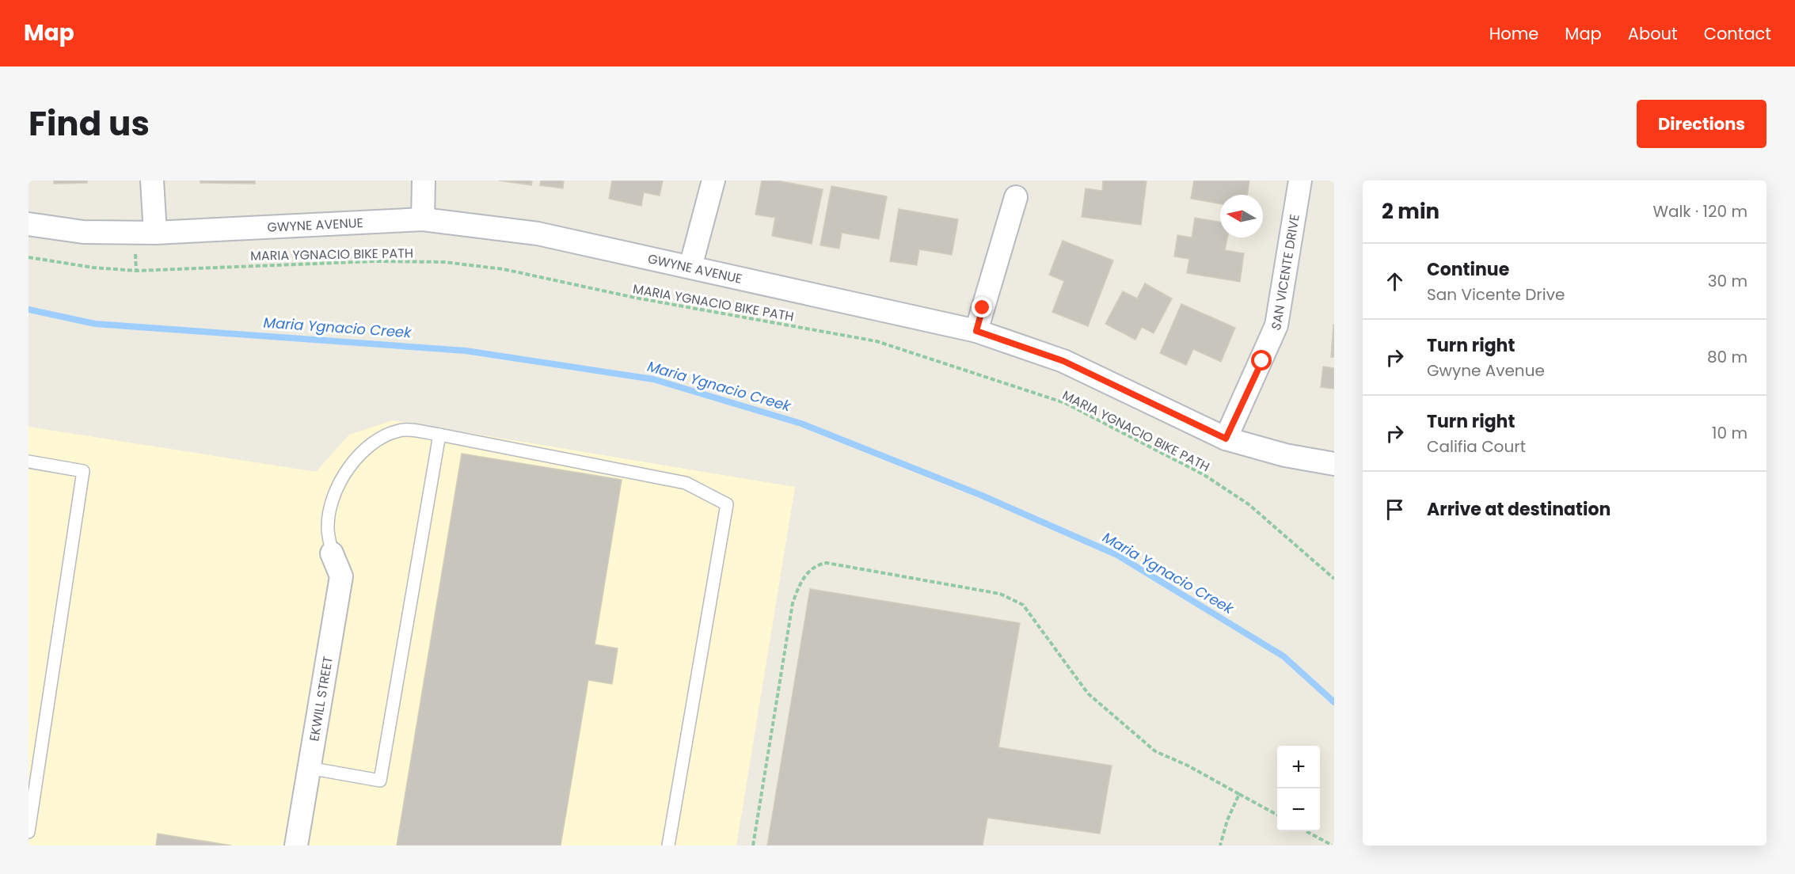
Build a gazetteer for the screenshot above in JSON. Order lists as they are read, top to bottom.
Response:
{
  "streets": {
    "street": ["GWYNE AVENUE", "SAN VICENTE DRIVE", "EKWILL STREET"],
    "path": ["MARIA YGNACIO BIKE PATH"]
  },
  "crossings": [
    ["GWYNE AVENUE", "SAN VICENTE DRIVE"]
  ],
  "water": ["Maria Ygnacio Creek"],
  "north": "left",
  "page": {
    "header": "Map",
    "nav": [
      "Home",
      "Map",
      "About",
      "Contact"
    ],
    "title": "Find us",
    "buttons": "Directions",
    "heading": ["2 min", "Walk · 120 m"],
    "list": [
      ["Continue", "San Vicente Drive", "30 m"],
      ["Turn right", "Gwyne Avenue", "80 m"],
      ["Turn right", "Califia Court", "10 m"],
      "Arrive at destination"
    ],
    "map_buttons": ["+", "−"]
  }
}
